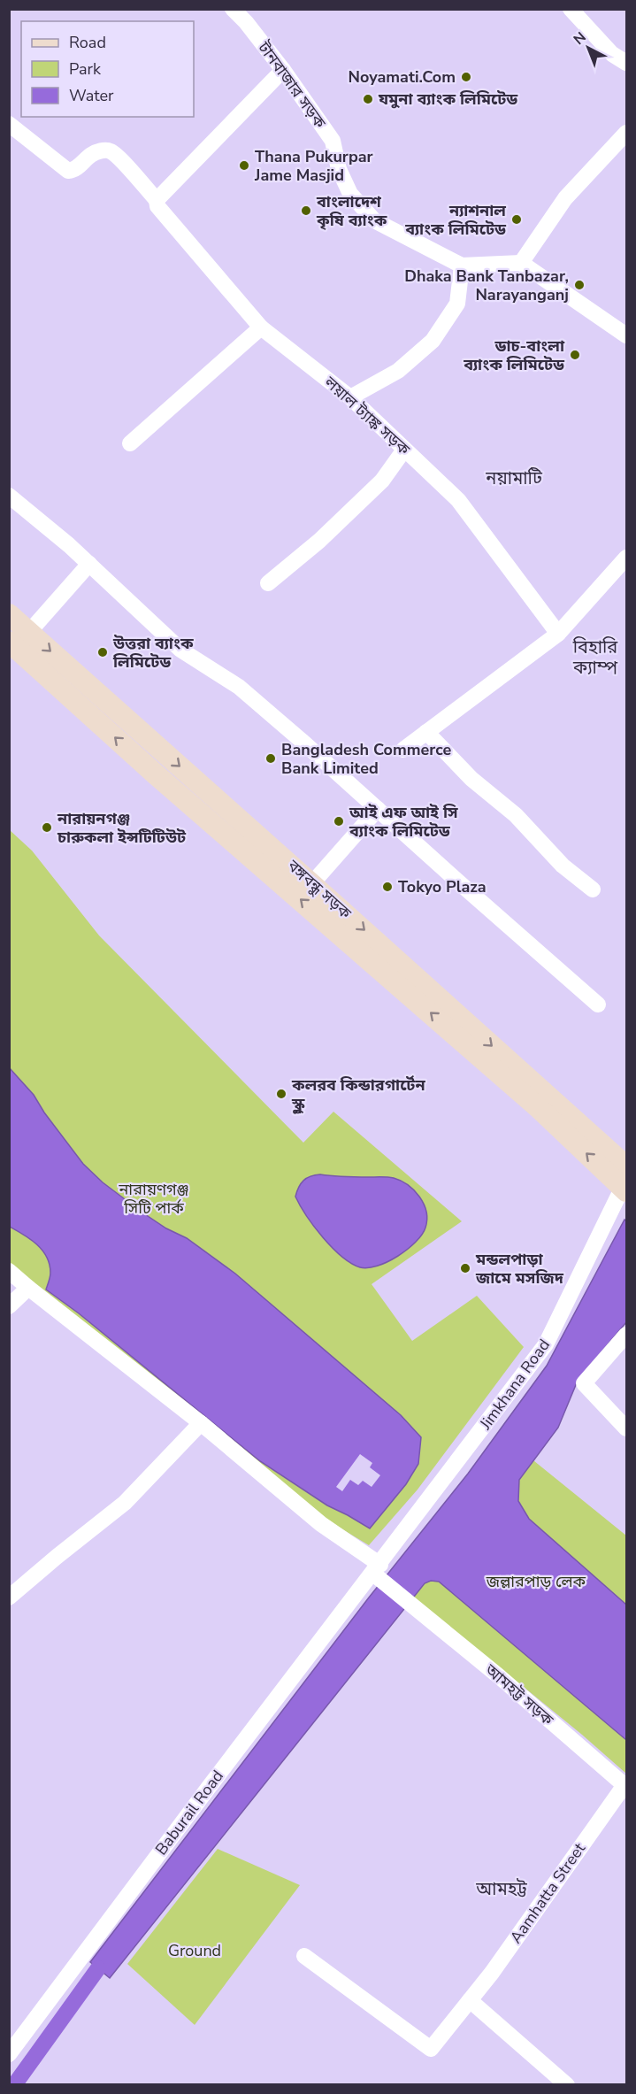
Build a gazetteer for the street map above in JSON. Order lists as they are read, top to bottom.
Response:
{
  "streets": {
    "main road": ["বঙ্গবন্ধু সড়ক"],
    "street": [
      "টানবাজার সড়ক",
      "লয়াল ট্যাঙ্ক সড়ক",
      "Jimkhana Road",
      "আমহট্ট সড়ক",
      "Baburail Road",
      "Aamhatta Street"
    ]
  },
  "crossings": [
    ["বঙ্গবন্ধু সড়ক", "Jimkhana Road"],
    ["Jimkhana Road", "আমহট্ট সড়ক"],
    ["Jimkhana Road", "Baburail Road"],
    ["আমহট্ট সড়ক", "Baburail Road"],
    ["আমহট্ট সড়ক", "Aamhatta Street"]
  ],
  "districts": ["নয়ামাটি", "বিহারি ক্যাম্প", "আমহট্ট"],
  "parks": ["নারায়ণগঞ্জ সিটি পার্ক", "জল্লারপাড় লেক", "Ground"],
  "places": [
    "Noyamati.Com",
    "যমুনা ব্যাংক লিমিটেড",
    "Thana Pukurpar Jame Masjid",
    "বাংলাদেশ কৃষি ব্যাংক",
    "ন্যাশনাল ব্যাংক লিমিটেড",
    "Dhaka Bank Tanbazar, Narayanganj",
    "ডাচ-বাংলা ব্যাংক লিমিটেড",
    "উত্তরা ব্যাংক লিমিটেড",
    "Bangladesh Commerce Bank Limited",
    "আই এফ আই সি ব্যাংক লিমিটেড",
    "নারায়নগঞ্জ চারুকলা ইন্সটিটিউট",
    "Tokyo Plaza",
    "কলরব কিন্ডারগার্টেন স্কুল",
    "মন্ডলপাড়া জামে মসজিদ"
  ],
  "legend": ["Road", "Park", "Water"],
  "north": "top left"
}
